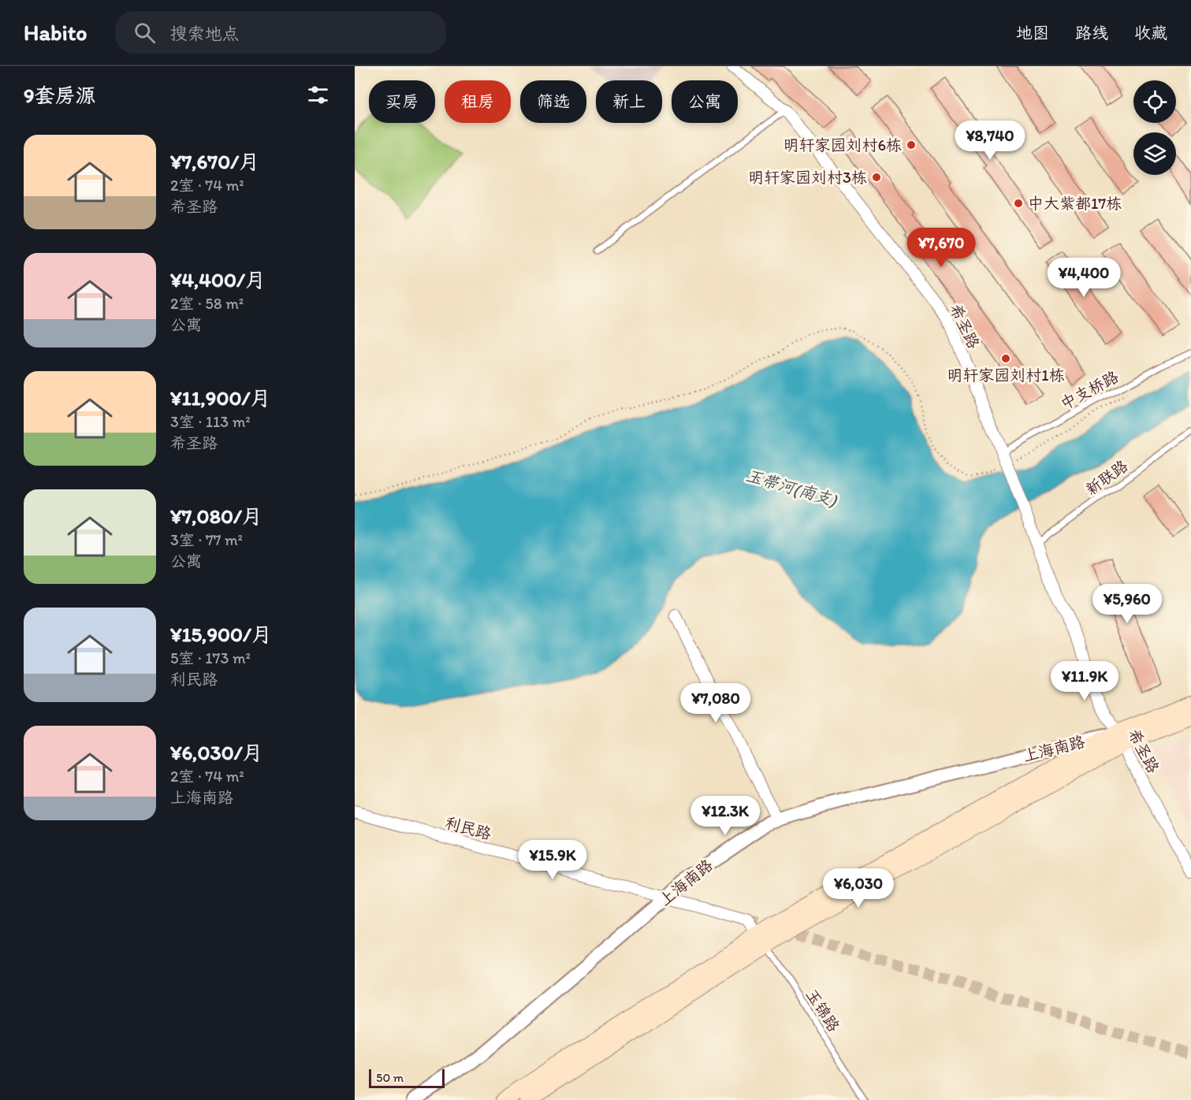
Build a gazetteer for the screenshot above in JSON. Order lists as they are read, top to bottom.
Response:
{
  "streets": {
    "main road": ["上海南路"],
    "street": ["希圣路", "利民路"],
    "lane": ["中支桥路", "新联路", "玉锦路"]
  },
  "crossings": [
    ["希圣路", "中支桥路"],
    ["希圣路", "新联路"],
    ["希圣路", "上海南路"],
    ["上海南路", "利民路"],
    ["上海南路", "玉锦路"],
    ["利民路", "玉锦路"]
  ],
  "water": ["玉带河(南支)"],
  "places": [
    "明轩家园刘村6栋",
    "明轩家园刘村3栋",
    "中大紫都17栋",
    "明轩家园刘村1栋"
  ],
  "scale_bar": "50 m",
  "page": {
    "header": "Habito",
    "search": "搜索地点",
    "nav": ["地图", "路线", "收藏"],
    "heading": "9套房源",
    "chip": [
      "买房",
      "租房",
      "筛选",
      "新上",
      "公寓"
    ],
    "price": [
      "¥8,740",
      "¥7,670",
      "¥4,400",
      "¥5,960",
      "¥11.9K",
      "¥7,080",
      "¥12.3K",
      "¥15.9K",
      "¥6,030"
    ],
    "list": [
      {
        "name": "¥7,670/月",
        "note": "2室 · 74 m² · 希圣路"
      },
      {
        "name": "¥4,400/月",
        "note": "2室 · 58 m² · 公寓"
      },
      {
        "name": "¥11,900/月",
        "note": "3室 · 113 m² · 希圣路"
      },
      {
        "name": "¥7,080/月",
        "note": "3室 · 77 m² · 公寓"
      },
      {
        "name": "¥15,900/月",
        "note": "5室 · 173 m² · 利民路"
      },
      {
        "name": "¥6,030/月",
        "note": "2室 · 74 m² · 上海南路"
      }
    ],
    "scale": "50 m"
  }
}
